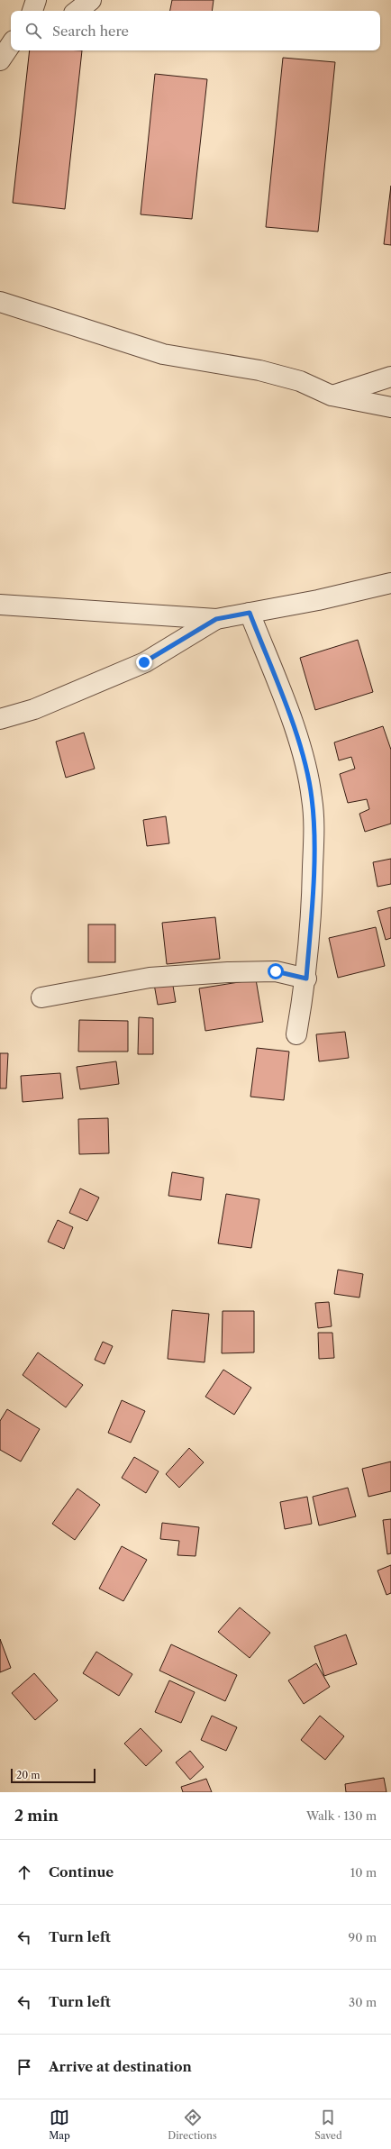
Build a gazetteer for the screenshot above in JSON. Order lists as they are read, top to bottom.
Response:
{
  "scale_bar": "20 m",
  "page": {
    "search": "Search here",
    "scale": "20 m",
    "heading": ["2 min", "Walk · 130 m"],
    "list": [
      ["Continue", "10 m"],
      ["Turn left", "90 m"],
      ["Turn left", "30 m"],
      "Arrive at destination"
    ],
    "nav": ["Map", "Directions", "Saved"]
  }
}
